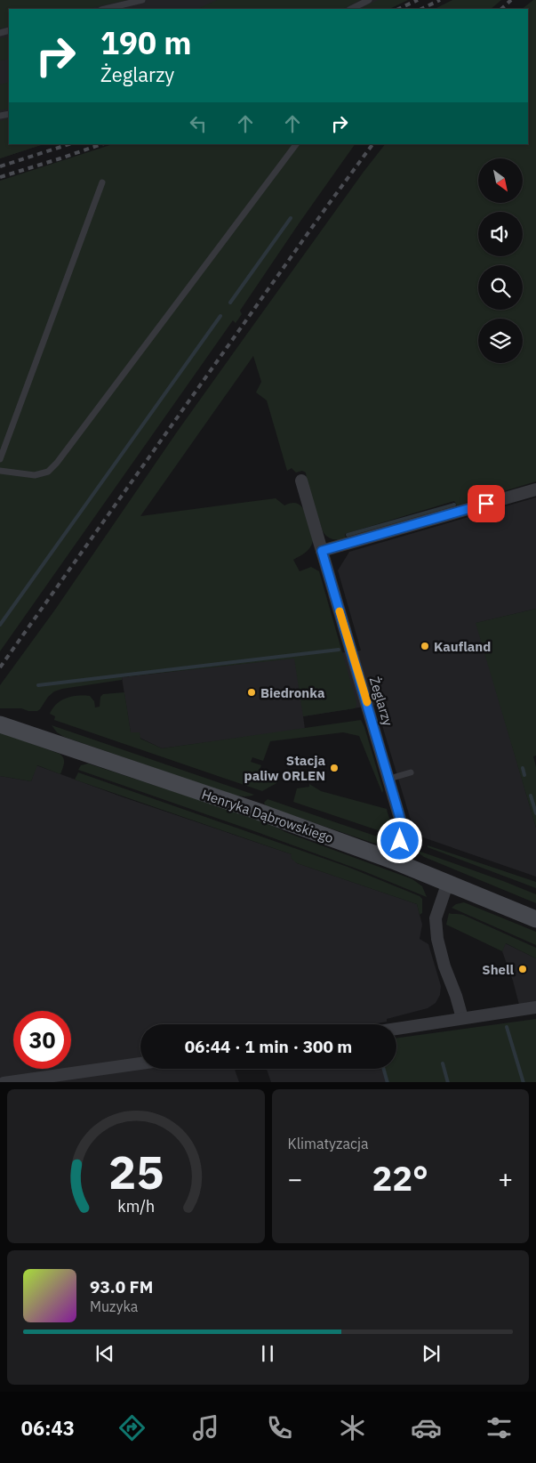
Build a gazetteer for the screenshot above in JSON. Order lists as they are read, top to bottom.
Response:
{
  "streets": {
    "main road": ["Henryka Dąbrowskiego"],
    "street": ["Żeglarzy"]
  },
  "crossings": [
    ["Żeglarzy", "Henryka Dąbrowskiego"]
  ],
  "places": [
    "Kaufland",
    "Biedronka",
    "Stacja paliw ORLEN",
    "Shell"
  ],
  "north": "bottom right",
  "page": {
    "turn": ["190 m", "Żeglarzy"],
    "limit": "30",
    "trip": "06:44 · 1 min · 300 m",
    "tile": "Klimatyzacja",
    "heat": ["−", "22°", "+"],
    "song": ["93.0 FM", "Muzyka"],
    "tabs": "06:43",
    "gauge": ["25", "km/h"]
  }
}
